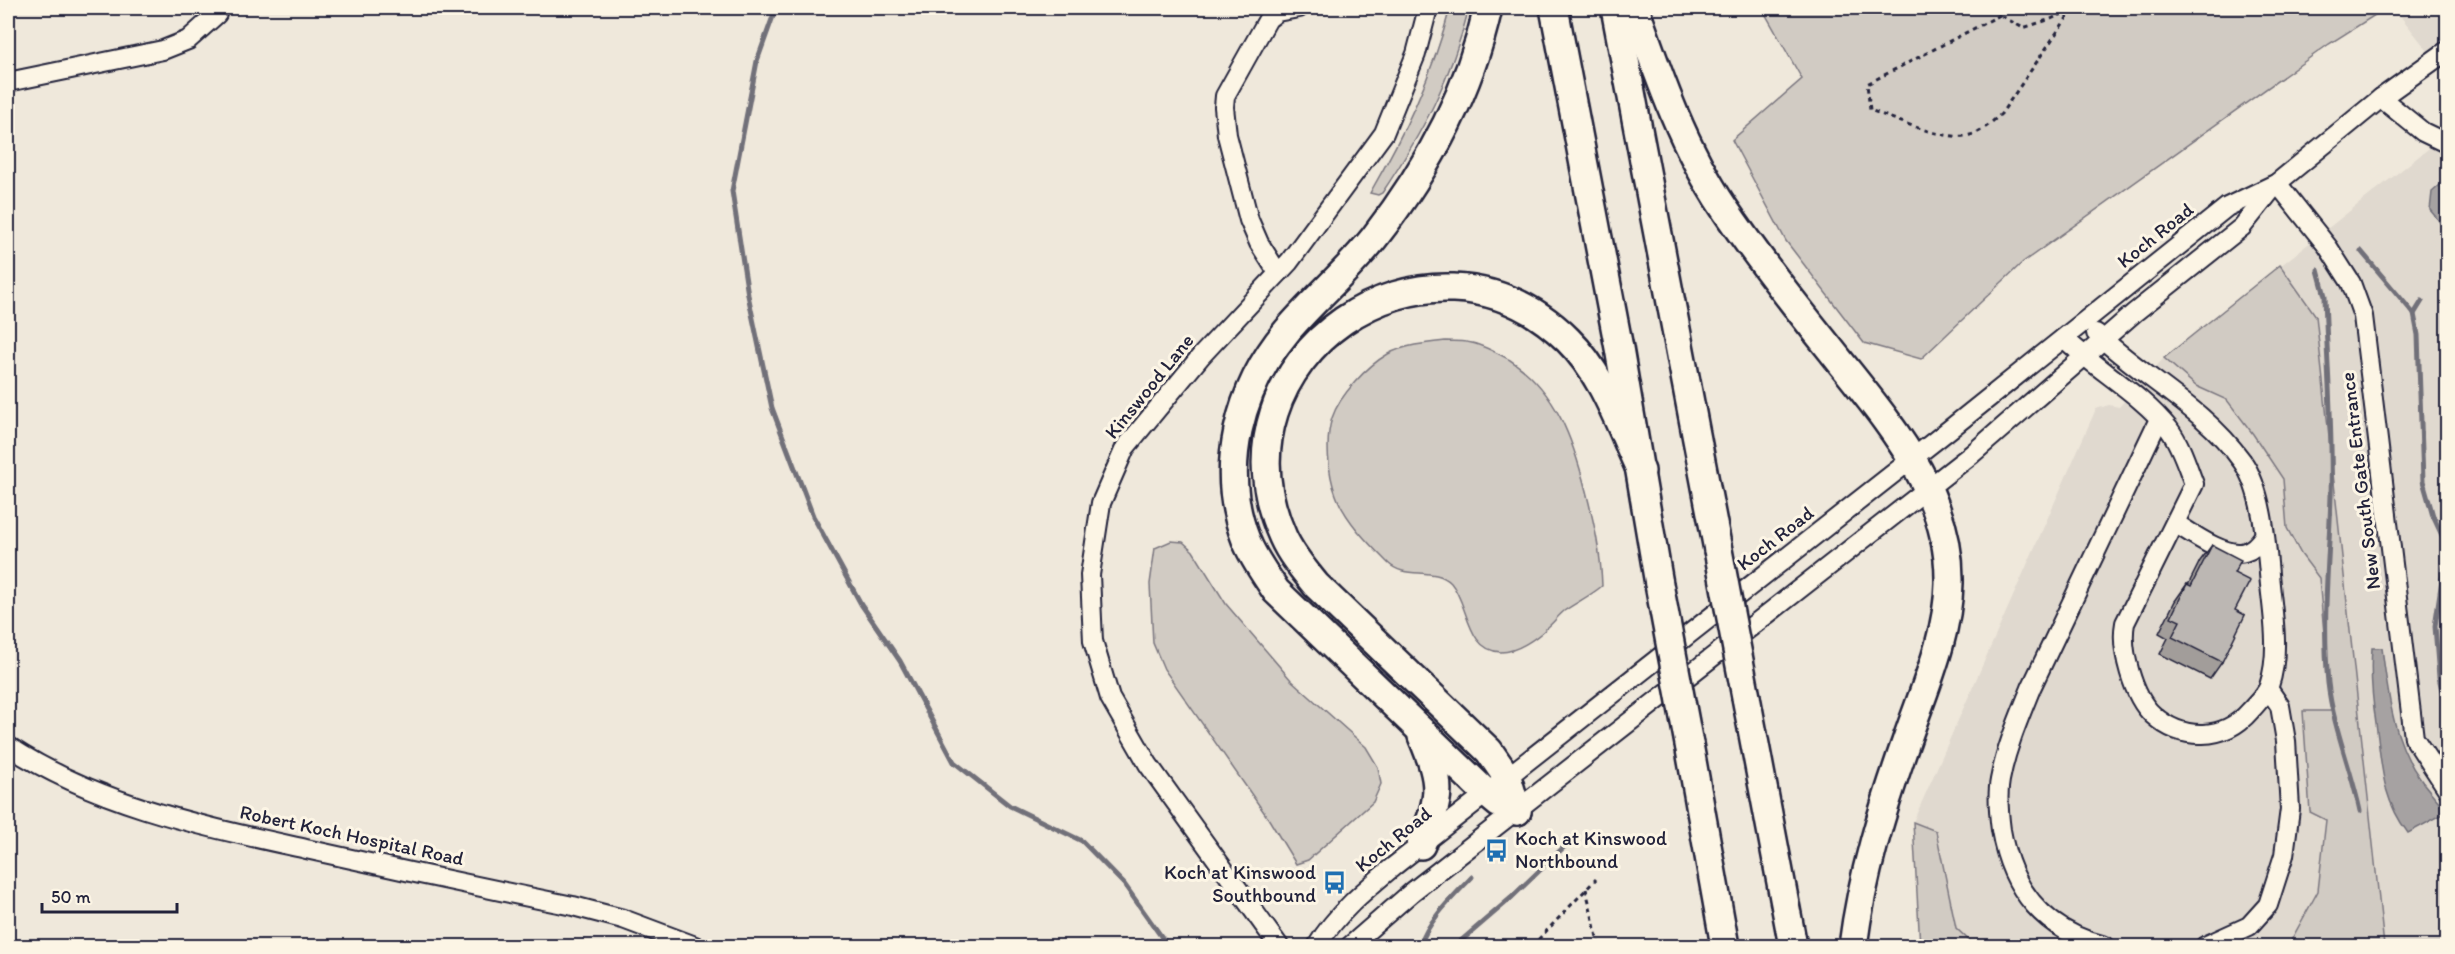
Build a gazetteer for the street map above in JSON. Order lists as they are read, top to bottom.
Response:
{
  "streets": {
    "street": [
      "Koch Road",
      "Kinswood Lane",
      "New South Gate Entrance",
      "Robert Koch Hospital Road"
    ]
  },
  "crossings": [
    ["Koch Road", "New South Gate Entrance"]
  ],
  "places": {
    "bus stop": ["Koch at Kinswood Northbound", "Koch at Kinswood Southbound"]
  },
  "scale_bar": "50 m"
}
